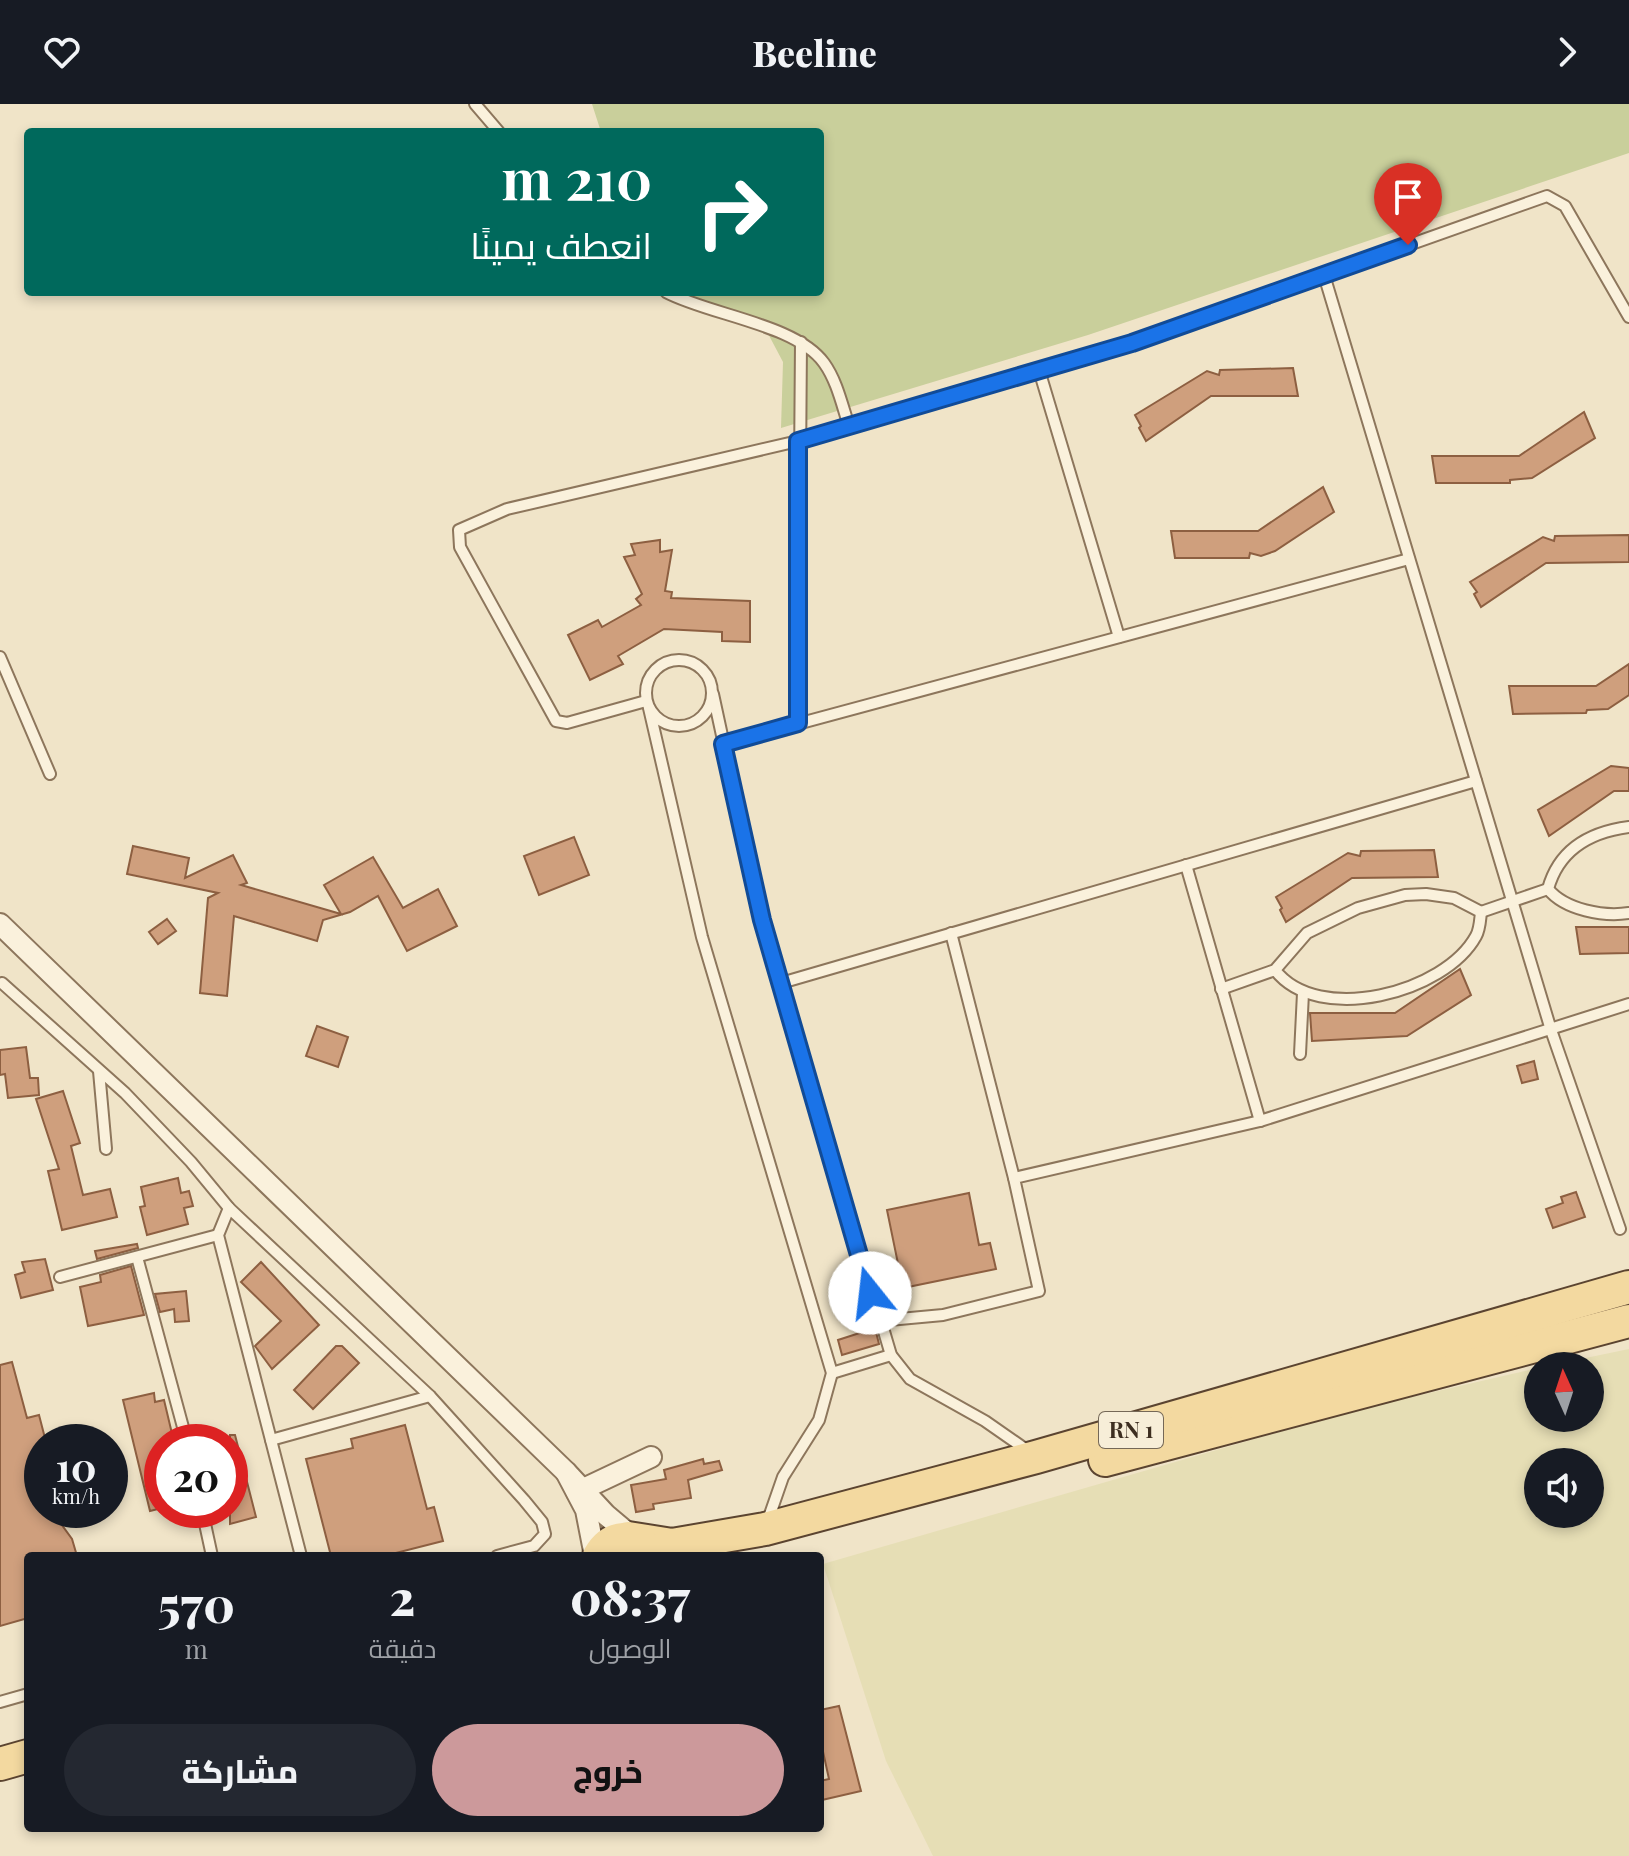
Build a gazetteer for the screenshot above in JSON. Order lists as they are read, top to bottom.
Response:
{
  "streets": {
    "main road": ["RN 1"]
  },
  "north": "top",
  "page": {
    "header": "Beeline",
    "turn": ["210 m", "انعطف يمينًا"],
    "speed": "10 km/h",
    "limit": "20",
    "eta": [
      "08:37",
      "الوصول",
      "2",
      "دقيقة",
      "570",
      "m"
    ],
    "buttons": ["خروج", "مشاركة"]
  }
}
